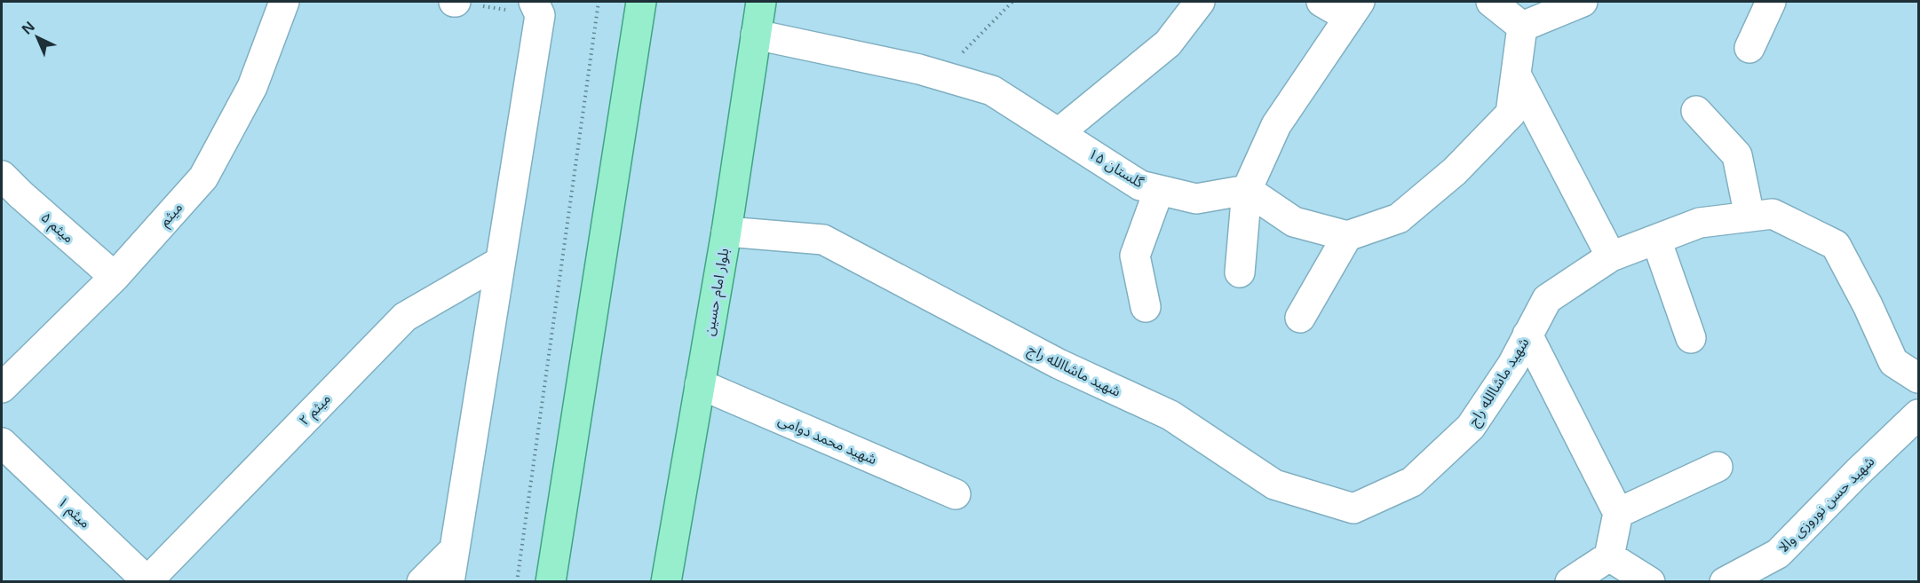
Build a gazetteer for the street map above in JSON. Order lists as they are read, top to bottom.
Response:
{
  "streets": {
    "main road": ["بلوار امام حسین"],
    "street": [
      "گلستان ۱۵",
      "میثم",
      "میثم ۵",
      "شهید ماشاالله راج",
      "میثم ۲",
      "شهید محمد دوامی",
      "شهید حسن نوروزی والا",
      "میثم ۱"
    ]
  },
  "crossings": [
    ["گلستان ۱۵", "بلوار امام حسین"],
    ["میثم", "میثم ۵"],
    ["بلوار امام حسین", "شهید ماشاالله راج"],
    ["بلوار امام حسین", "شهید محمد دوامی"],
    ["میثم ۲", "میثم ۱"]
  ],
  "north": "top left"
}
